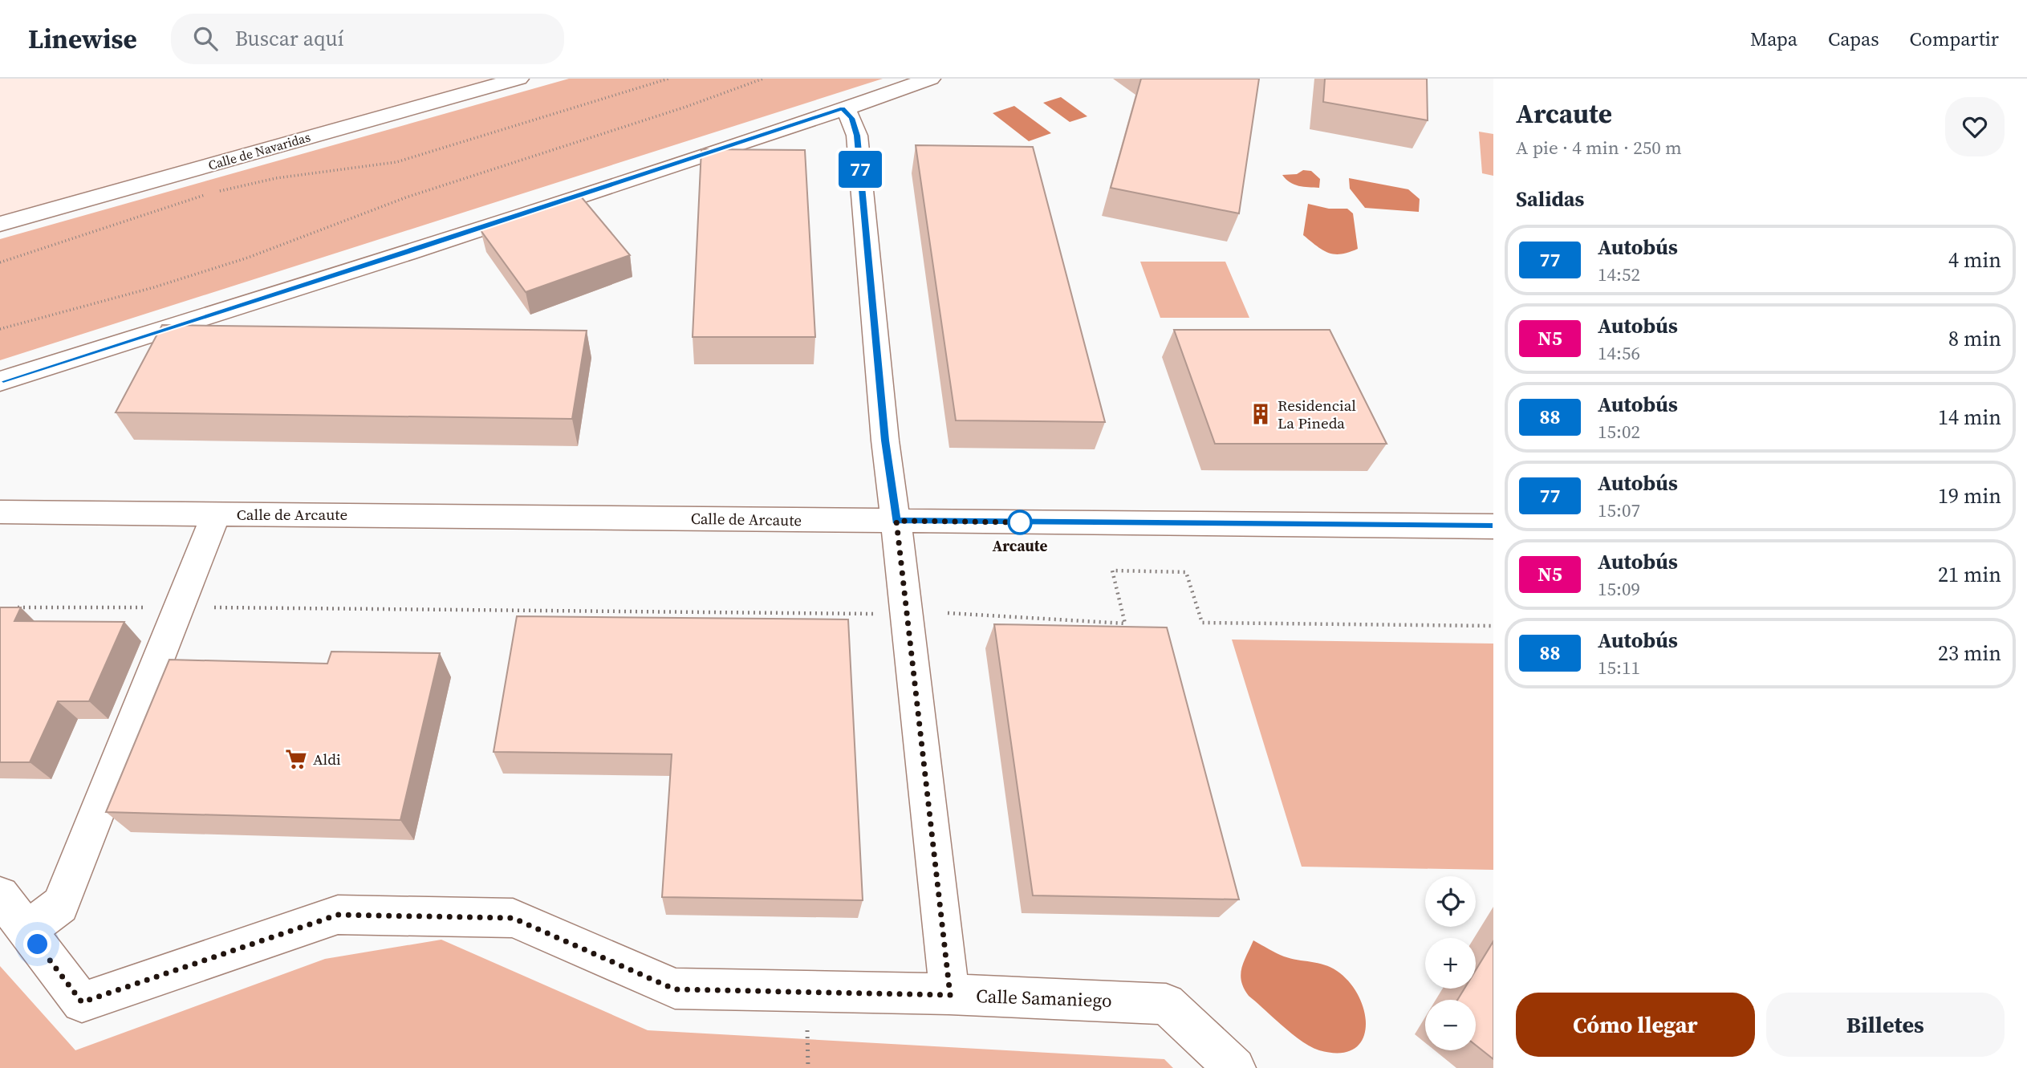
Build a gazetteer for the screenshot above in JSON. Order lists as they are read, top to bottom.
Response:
{
  "streets": {
    "street": ["Calle de Navaridas", "Calle de Arcaute", "Calle Samaniego"]
  },
  "places": {
    "building": ["Residencial La Pineda"],
    "other": ["Arcaute"],
    "supermarket": ["Aldi"]
  },
  "lines": ["bus line 77"],
  "page": {
    "header": "Linewise",
    "search": "Buscar aquí",
    "nav": ["Mapa", "Capas", "Compartir"],
    "on_map": "77",
    "heading": [
      ["Arcaute", "A pie · 4 min · 250 m"],
      "Salidas"
    ],
    "list": [
      {
        "mark": "77",
        "name": "Autobús",
        "note": "14:52",
        "value": "4 min"
      },
      {
        "mark": "N5",
        "name": "Autobús",
        "note": "14:56",
        "value": "8 min"
      },
      {
        "mark": "88",
        "name": "Autobús",
        "note": "15:02",
        "value": "14 min"
      },
      {
        "mark": "77",
        "name": "Autobús",
        "note": "15:07",
        "value": "19 min"
      },
      {
        "mark": "N5",
        "name": "Autobús",
        "note": "15:09",
        "value": "21 min"
      },
      {
        "mark": "88",
        "name": "Autobús",
        "note": "15:11",
        "value": "23 min"
      }
    ],
    "map_buttons": ["+", "−"],
    "buttons": ["Cómo llegar", "Billetes"]
  }
}
